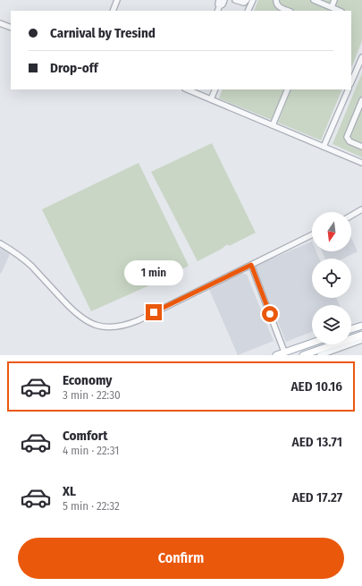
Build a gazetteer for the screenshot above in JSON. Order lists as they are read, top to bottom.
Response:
{
  "north": "bottom",
  "page": {
    "banner": ["Carnival by Tresind", "Drop-off"],
    "bubble": "1 min",
    "list": [
      {
        "name": "Economy",
        "note": "3 min · 22:30",
        "value": "AED 10.16"
      },
      {
        "name": "Comfort",
        "note": "4 min · 22:31",
        "value": "AED 13.71"
      },
      {
        "name": "XL",
        "note": "5 min · 22:32",
        "value": "AED 17.27"
      }
    ],
    "buttons": "Confirm"
  }
}
